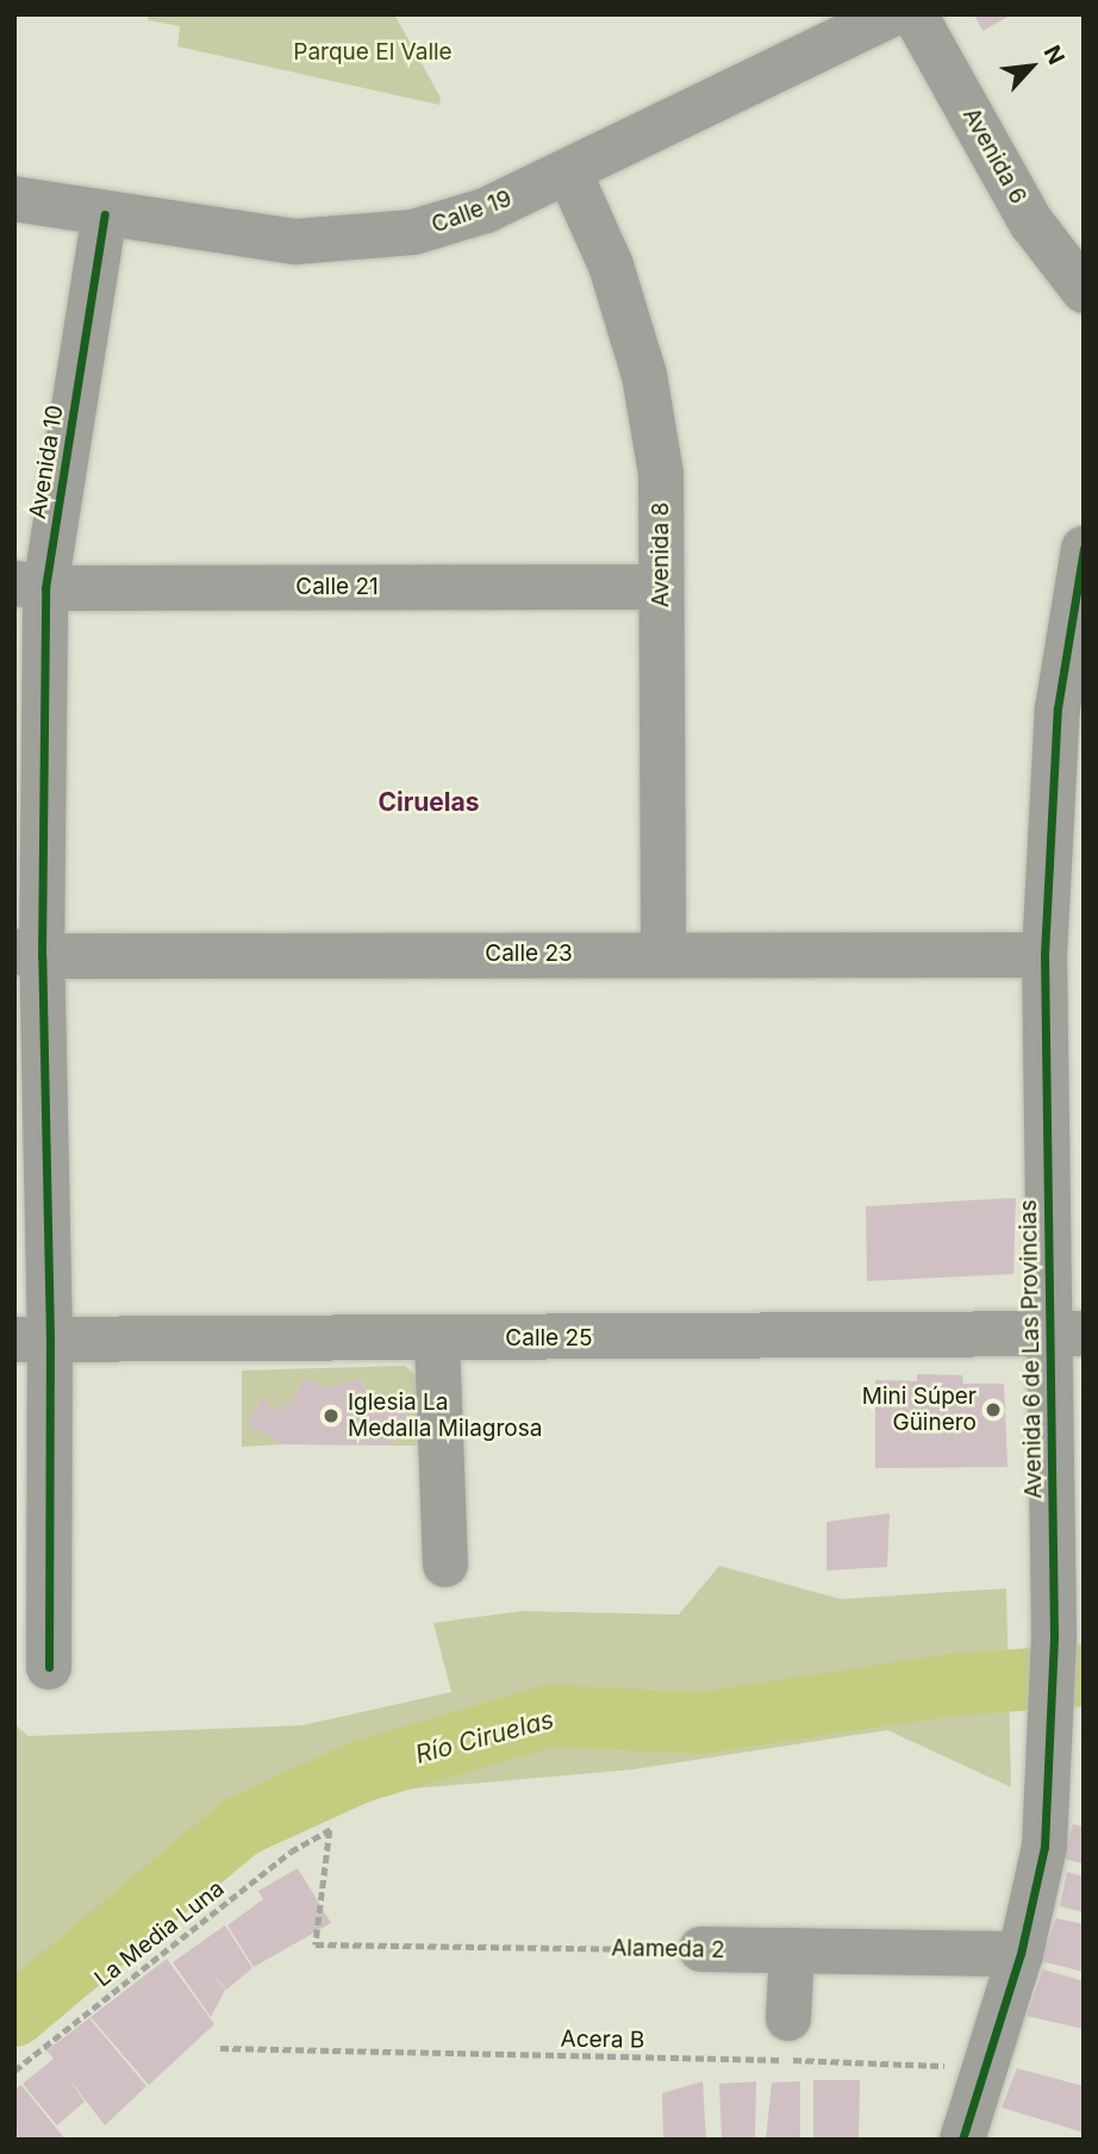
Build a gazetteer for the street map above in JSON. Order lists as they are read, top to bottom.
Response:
{
  "streets": {
    "street": [
      "Avenida 6",
      "Calle 19",
      "Avenida 10",
      "Avenida 8",
      "Calle 21",
      "Calle 23",
      "Calle 25",
      "Avenida 6 de Las Provincias",
      "Alameda 2"
    ],
    "path": ["La Media Luna", "Acera B"]
  },
  "crossings": [
    ["Calle 19", "Avenida 10"],
    ["Calle 19", "Avenida 8"],
    ["Avenida 10", "Calle 21"],
    ["Avenida 10", "Calle 23"],
    ["Avenida 10", "Calle 25"],
    ["Avenida 8", "Calle 21"],
    ["Avenida 8", "Calle 23"],
    ["Calle 23", "Avenida 6 de Las Provincias"],
    ["Calle 25", "Avenida 6 de Las Provincias"],
    ["Avenida 6 de Las Provincias", "Alameda 2"],
    ["Avenida 6 de Las Provincias", "Acera B"],
    ["La Media Luna", "Alameda 2"]
  ],
  "districts": ["Ciruelas"],
  "water": ["Río Ciruelas"],
  "parks": ["Parque El Valle"],
  "places": ["Mini Súper Güinero", "Iglesia La Medalla Milagrosa"],
  "north": "top right"
}
